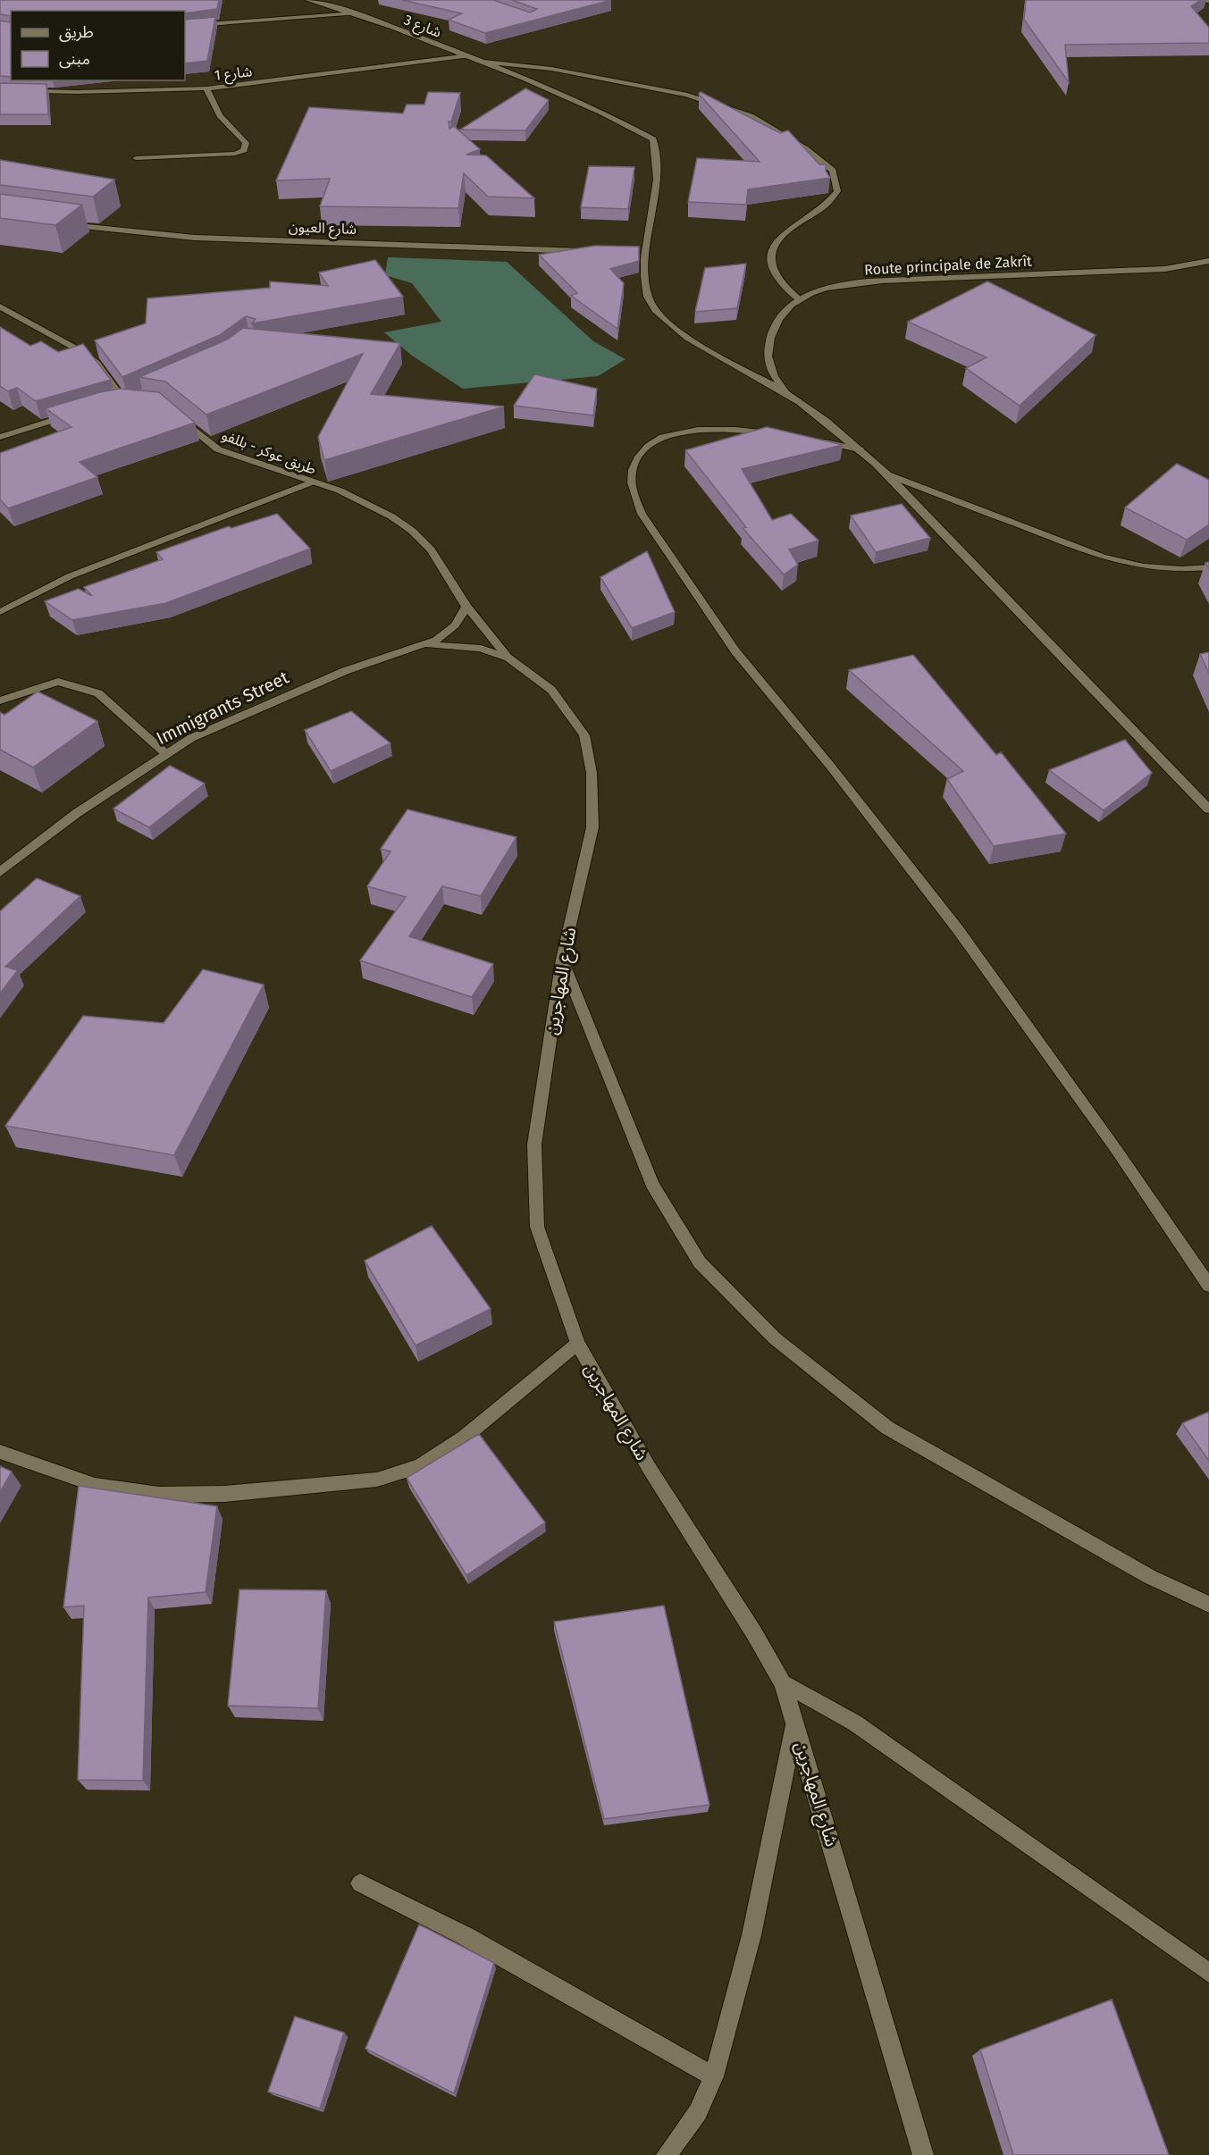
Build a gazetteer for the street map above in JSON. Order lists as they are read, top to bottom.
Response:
{
  "streets": {
    "street": [
      "شارع 3",
      "شارع 1",
      "شارع العيون",
      "Route principale de Zakrît",
      "طريق عوكر - بللفو",
      "Immigrants Street",
      "شارع المهاجرين"
    ]
  },
  "crossings": [
    ["شارع 3", "شارع 1"],
    ["طريق عوكر - بللفو", "شارع المهاجرين"],
    ["Immigrants Street", "شارع المهاجرين"]
  ],
  "legend": ["طريق", "مبنى"]
}
